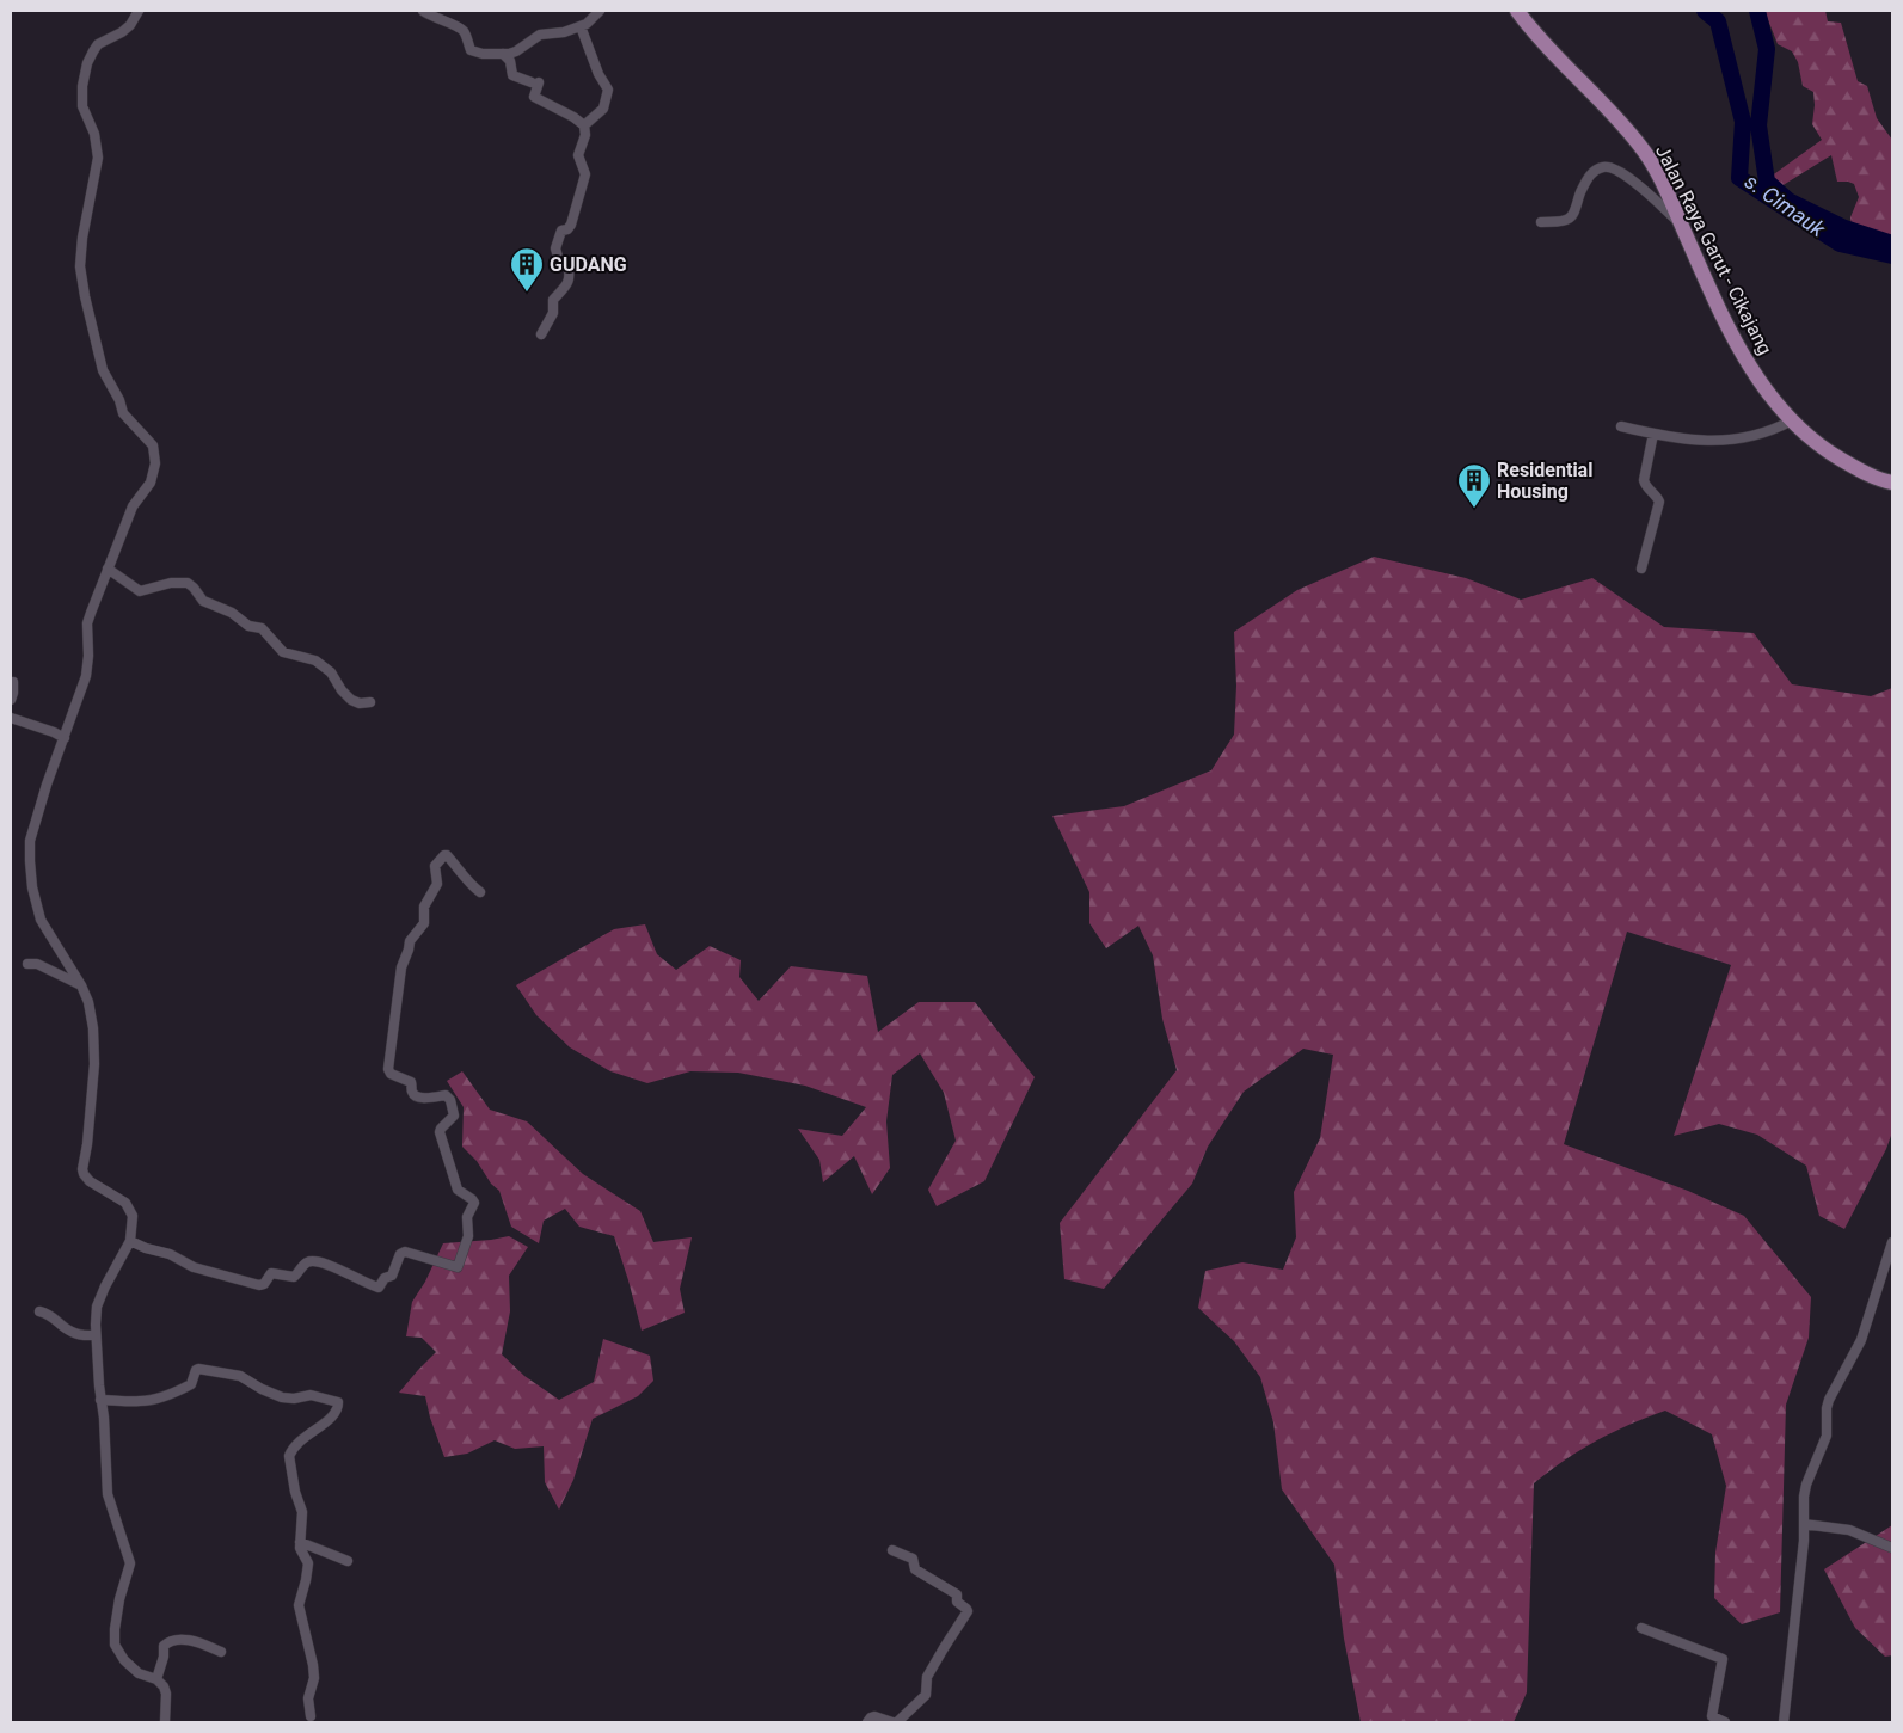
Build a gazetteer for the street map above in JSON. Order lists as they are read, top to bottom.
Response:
{
  "streets": {
    "main road": ["Jalan Raya Garut - Cikajang"]
  },
  "water": ["s. Cimauk"],
  "places": {
    "building": ["GUDANG", "Residential Housing"]
  }
}
